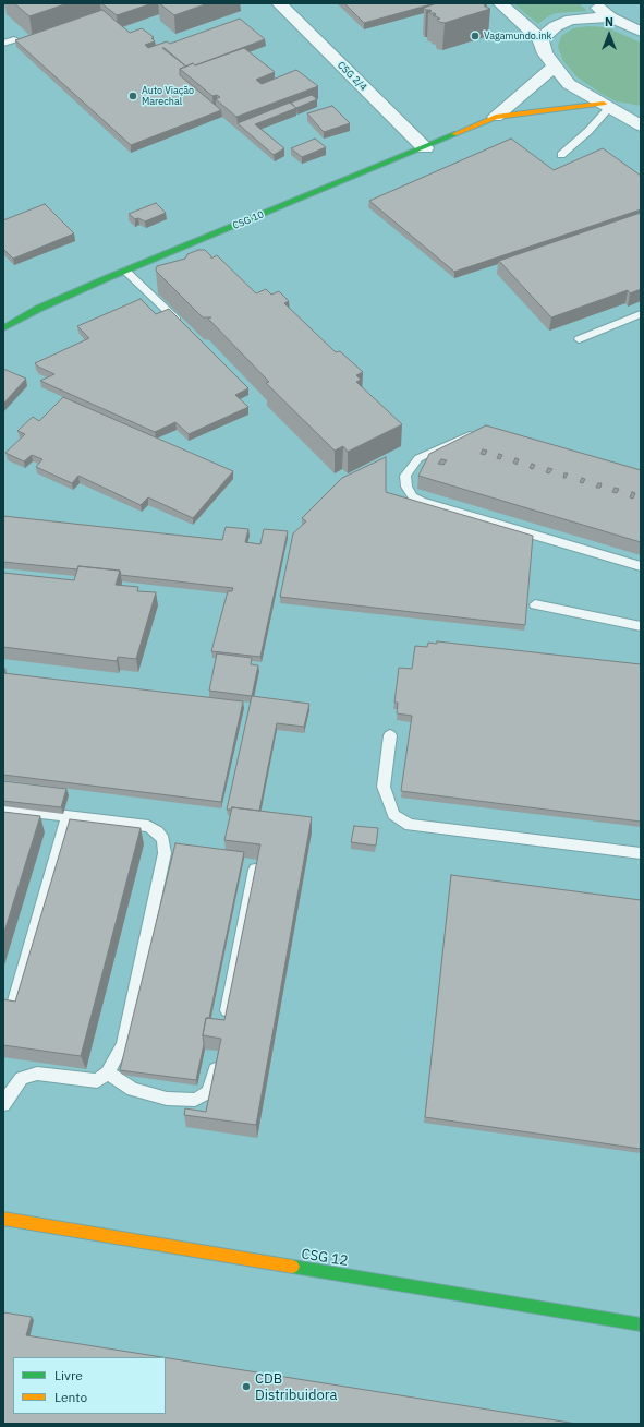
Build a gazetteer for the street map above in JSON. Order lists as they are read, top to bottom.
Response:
{
  "streets": {
    "street": ["CSG 2/4", "CSG 10", "CSG 12"]
  },
  "crossings": [
    ["CSG 2/4", "CSG 10"]
  ],
  "places": ["Vagamundo.ink", "Auto Viação Marechal", "CDB Distribuidora"],
  "legend": ["Livre", "Lento"],
  "north": "top"
}
